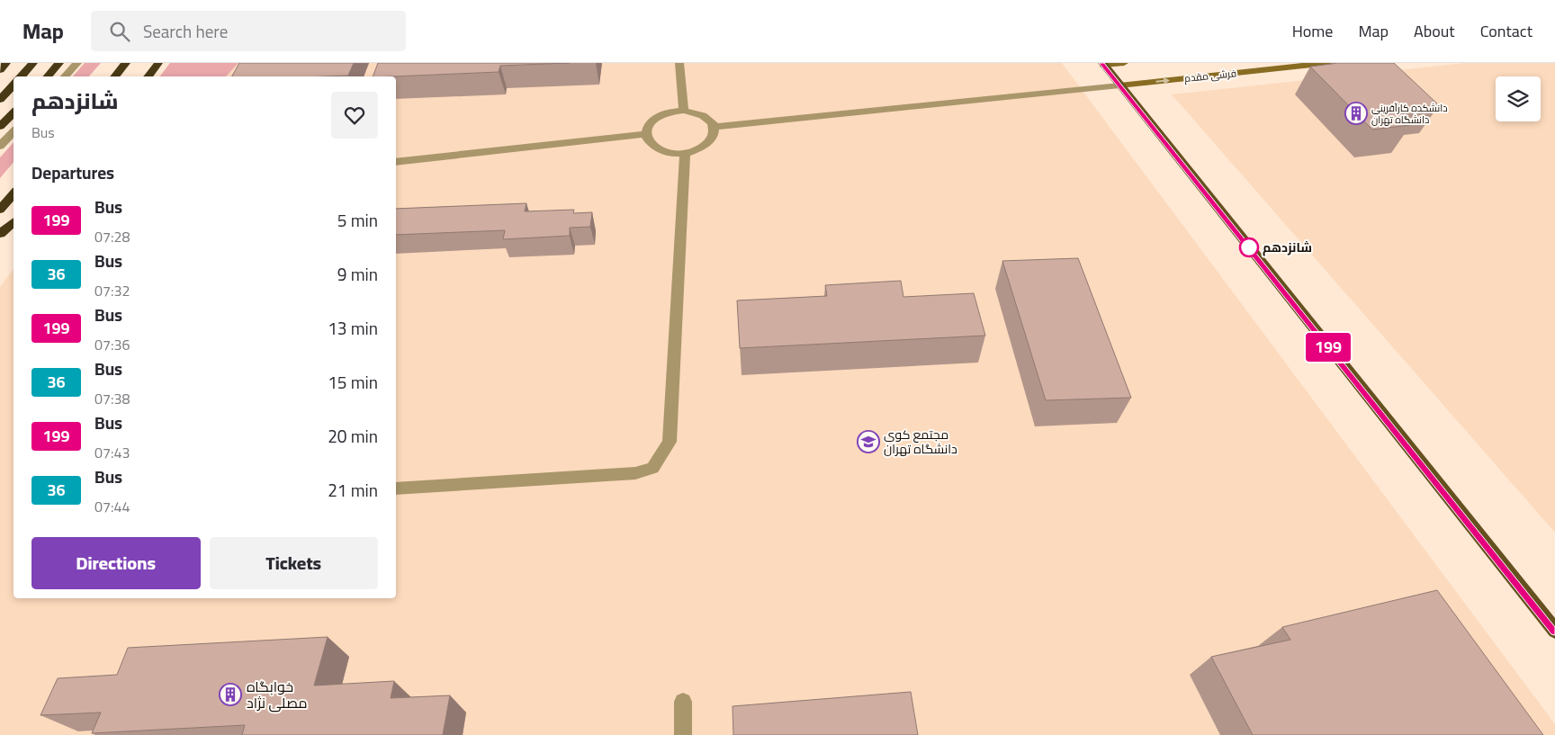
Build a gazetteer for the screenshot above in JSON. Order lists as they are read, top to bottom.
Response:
{
  "streets": {
    "street": ["فرشی مقدم"]
  },
  "one_way": ["فرشی مقدم"],
  "places": {
    "building": ["دانشکده کارآفرینی دانشگاه تهران", "خوابگاه مصلی نژاد"],
    "other": ["شانزدهم"],
    "school or university": ["مجتمع کوی دانشگاه تهران"]
  },
  "lines": ["bus line 199"],
  "page": {
    "header": "Map",
    "search": "Search here",
    "nav": [
      "Home",
      "Map",
      "About",
      "Contact"
    ],
    "on_map": "199",
    "heading": [
      ["شانزدهم", "Bus"],
      "Departures"
    ],
    "list": [
      {
        "mark": "199",
        "name": "Bus",
        "note": "07:28",
        "value": "5 min"
      },
      {
        "mark": "36",
        "name": "Bus",
        "note": "07:32",
        "value": "9 min"
      },
      {
        "mark": "199",
        "name": "Bus",
        "note": "07:36",
        "value": "13 min"
      },
      {
        "mark": "36",
        "name": "Bus",
        "note": "07:38",
        "value": "15 min"
      },
      {
        "mark": "199",
        "name": "Bus",
        "note": "07:43",
        "value": "20 min"
      },
      {
        "mark": "36",
        "name": "Bus",
        "note": "07:44",
        "value": "21 min"
      }
    ],
    "buttons": ["Directions", "Tickets"]
  }
}
